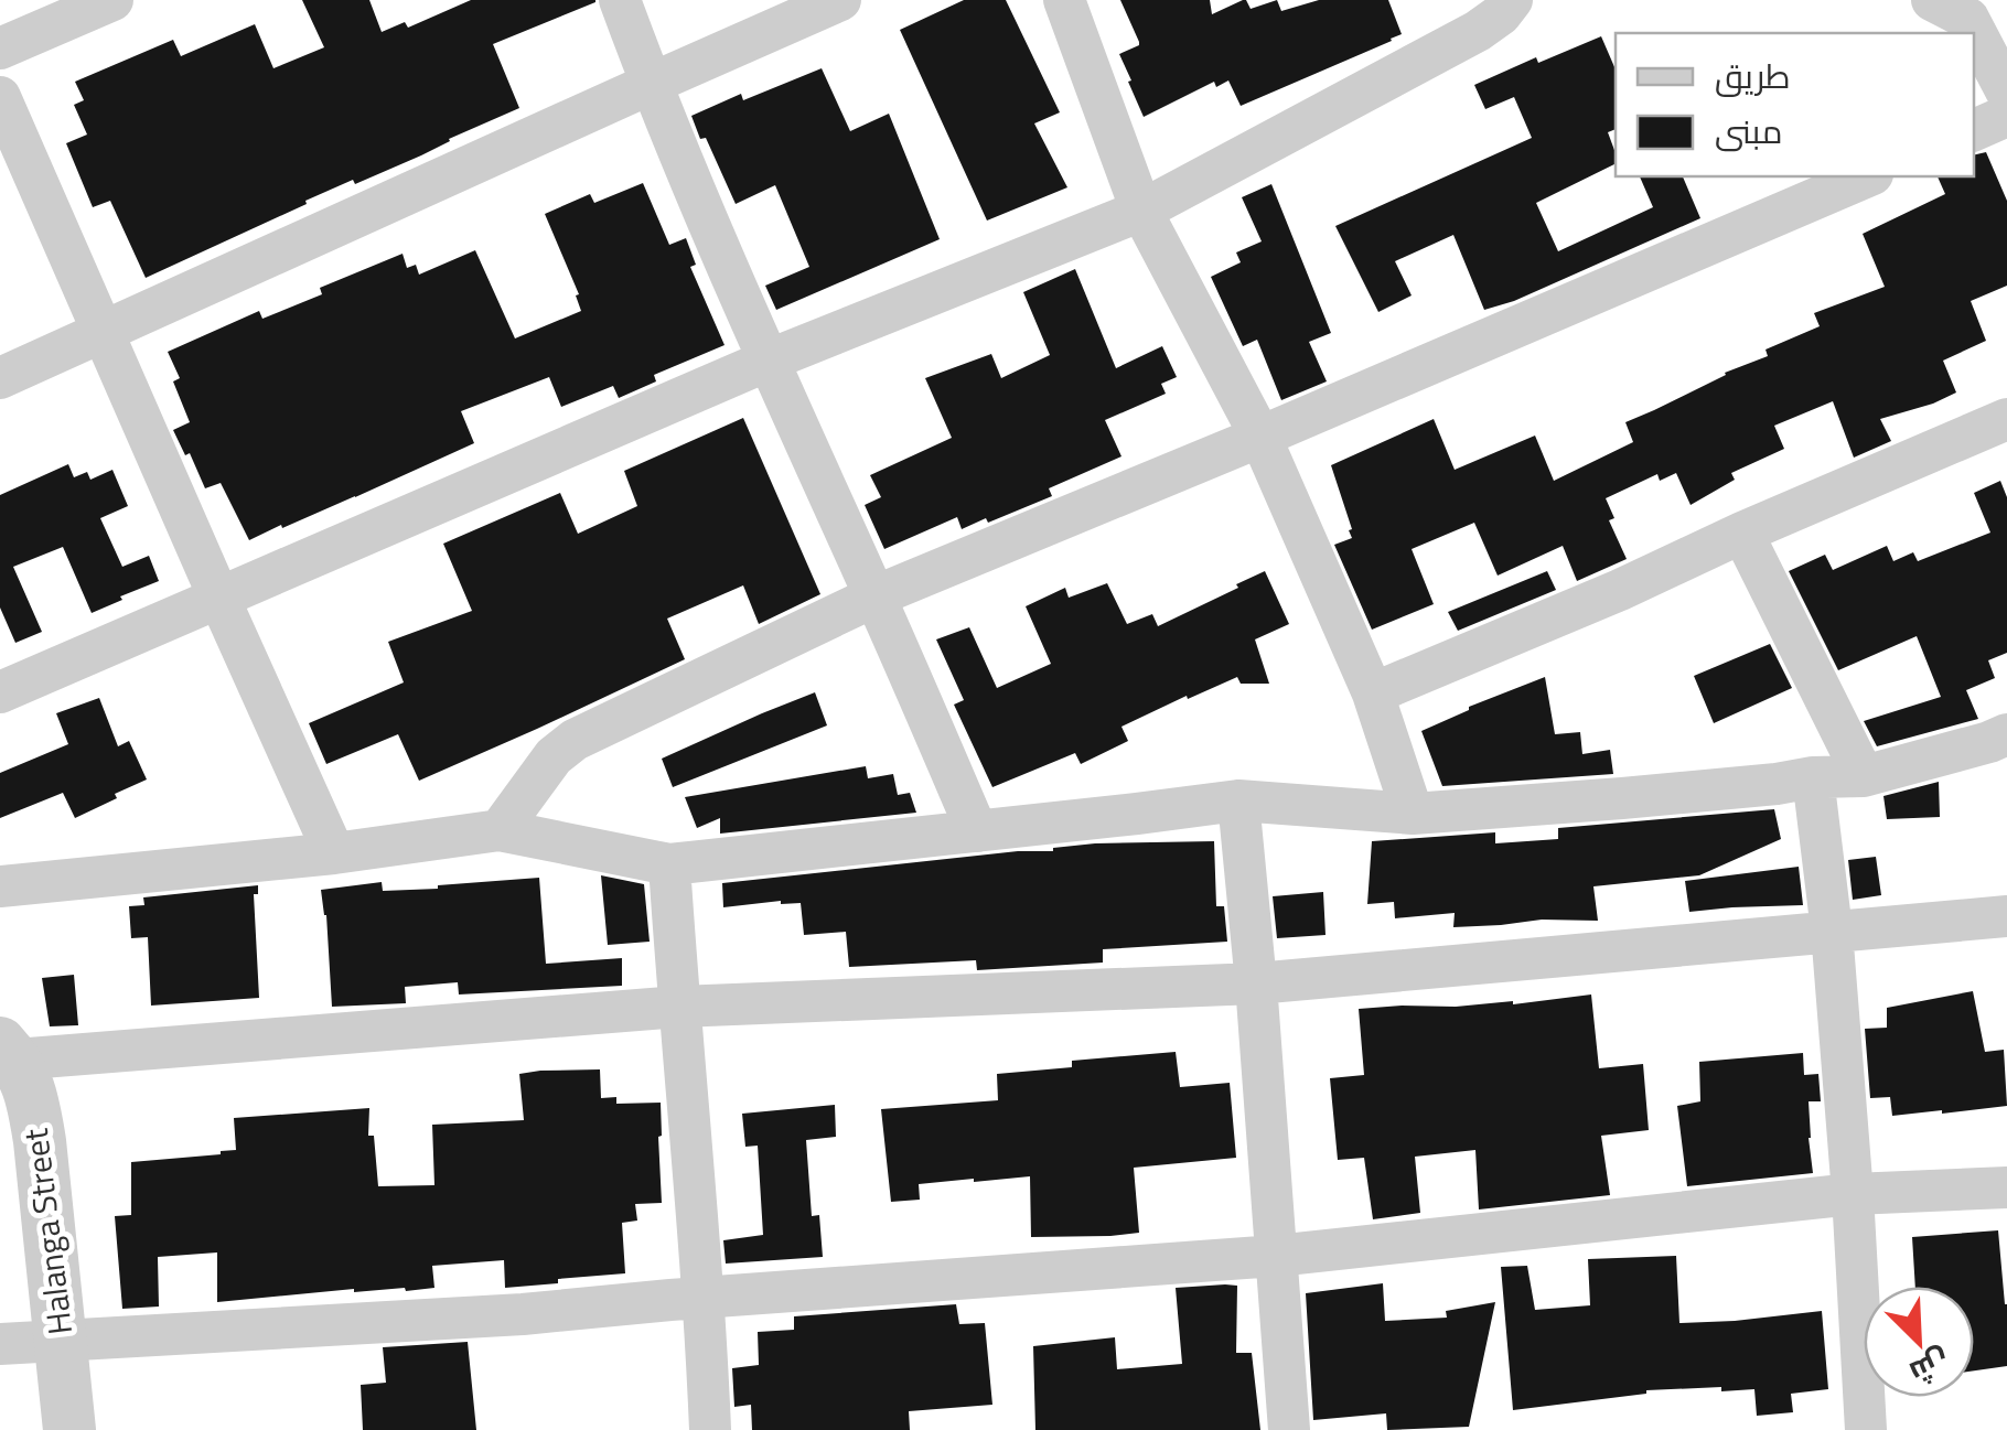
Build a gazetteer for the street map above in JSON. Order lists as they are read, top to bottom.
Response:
{
  "streets": {
    "street": ["Halanga Street"]
  },
  "legend": ["طريق", "مبنى"],
  "north": "bottom right"
}
